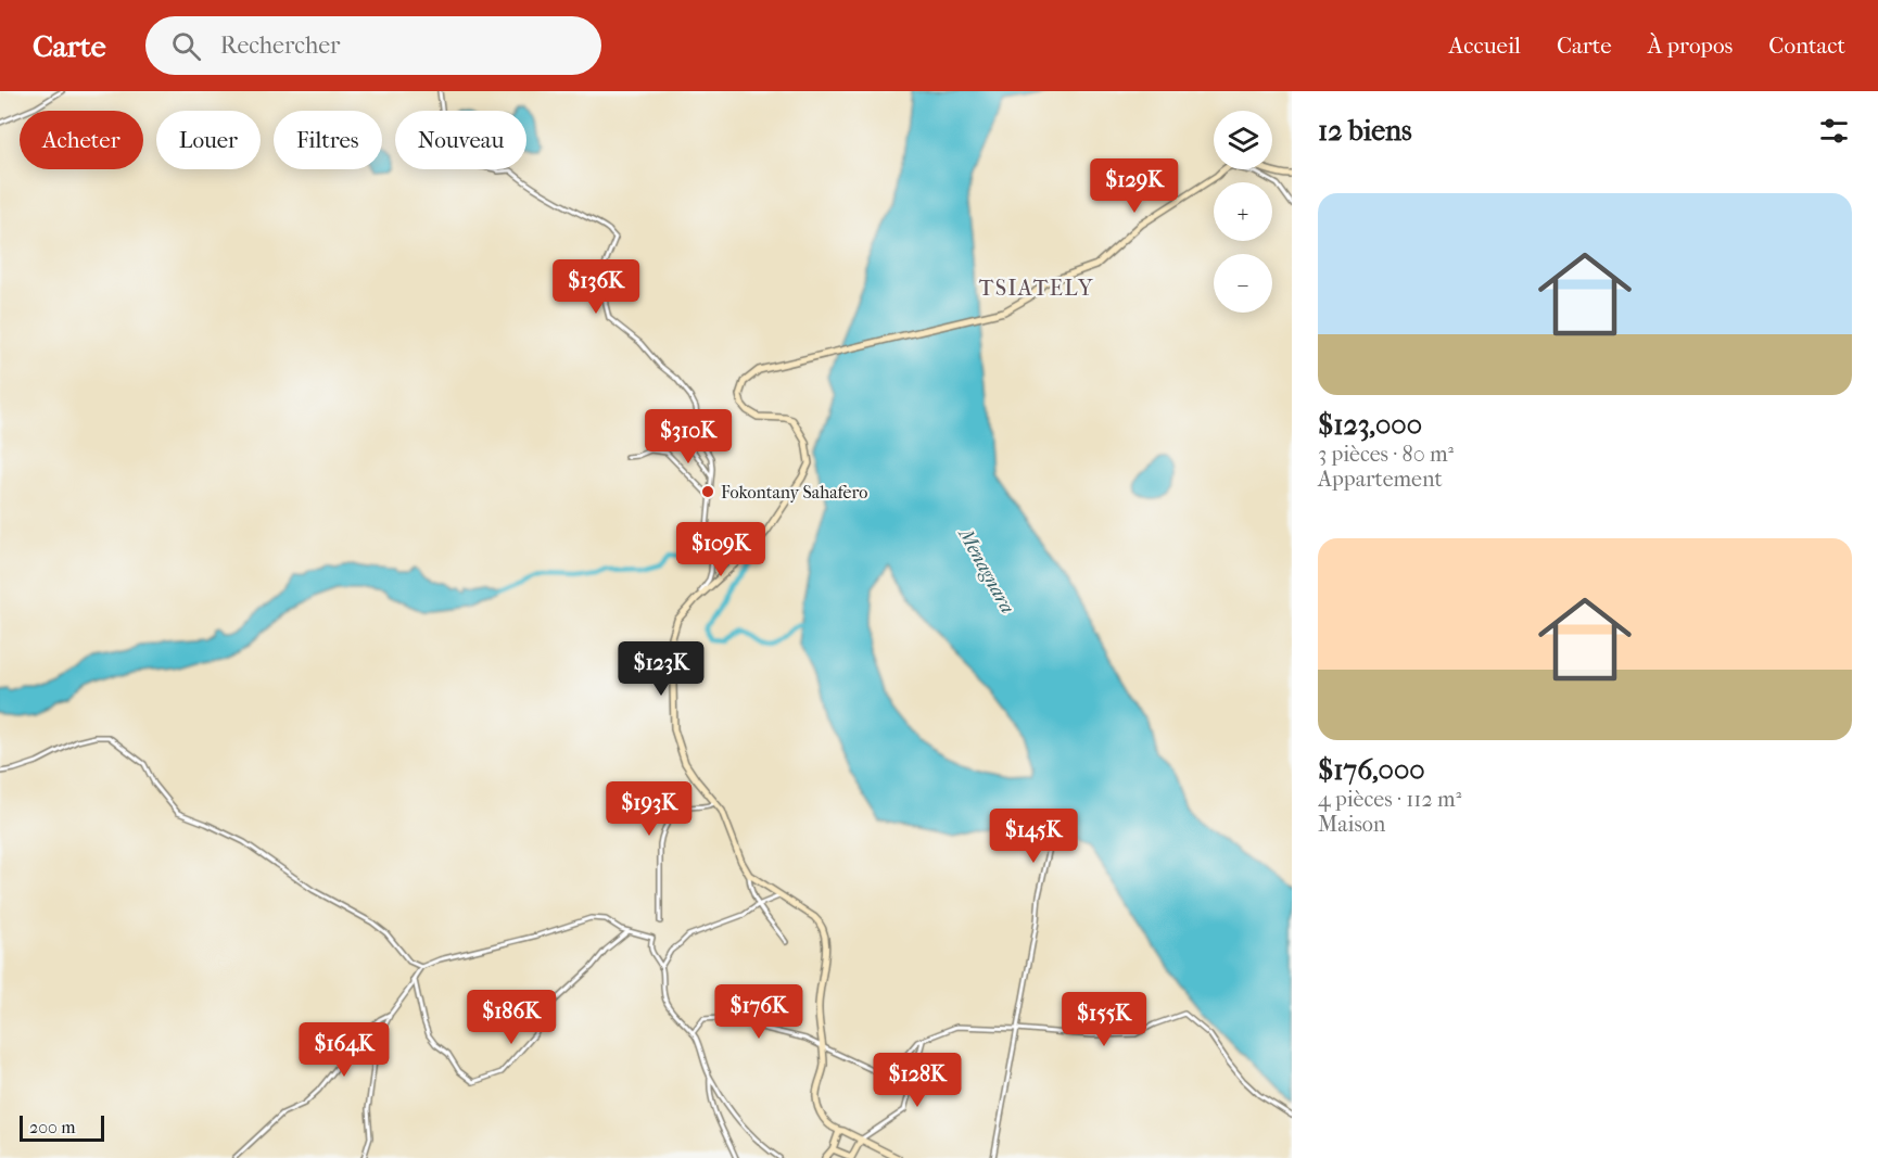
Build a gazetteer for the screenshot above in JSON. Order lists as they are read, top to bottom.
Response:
{
  "districts": ["TSIATELY"],
  "water": ["Menagnara"],
  "places": ["Fokontany Sahafero"],
  "scale_bar": "200 m",
  "page": {
    "header": "Carte",
    "search": "Rechercher",
    "nav": [
      "Accueil",
      "Carte",
      "À propos",
      "Contact"
    ],
    "heading": "12 biens",
    "map_buttons": ["+", "−"],
    "chip": [
      "Acheter",
      "Louer",
      "Filtres",
      "Nouveau"
    ],
    "price": [
      "$129K",
      "$136K",
      "$310K",
      "$109K",
      "$123K",
      "$193K",
      "$145K",
      "$176K",
      "$186K",
      "$155K",
      "$164K",
      "$128K"
    ],
    "list": [
      {
        "name": "$123,000",
        "note": "3 pièces · 80 m² · Appartement"
      },
      {
        "name": "$176,000",
        "note": "4 pièces · 112 m² · Maison"
      }
    ],
    "scale": "200 m"
  }
}
